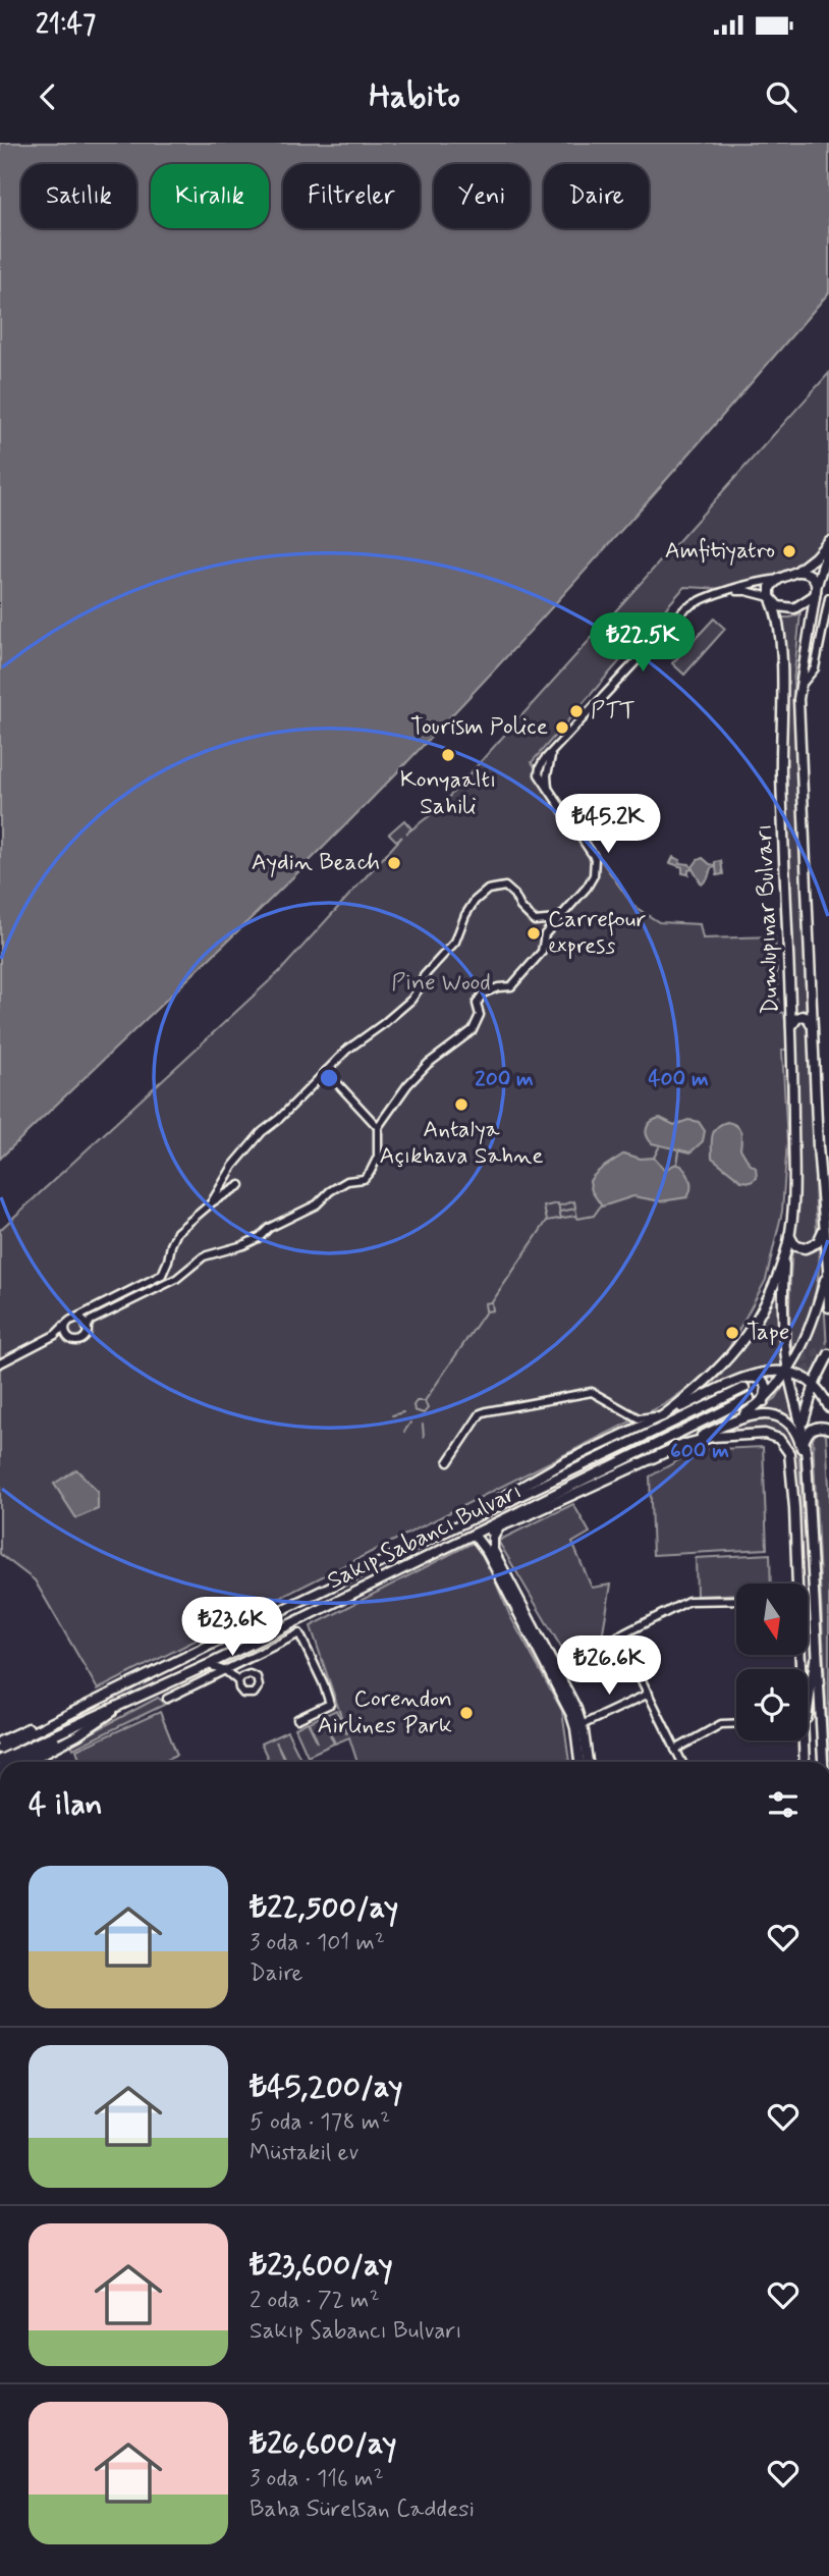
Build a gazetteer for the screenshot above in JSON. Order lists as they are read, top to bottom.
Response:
{
  "streets": {
    "main road": ["Dumlupınar Bulvarı", "Sakıp Sabancı Bulvarı"]
  },
  "parks": ["Pine Wood"],
  "places": [
    "Amfitiyatro",
    "PTT",
    "Tourism Police",
    "Konyaaltı Sahili",
    "Aydin Beach",
    "Carrefour express",
    "Antalya Açıkhava Sahne",
    "Tape",
    "Corendon Airlines Park"
  ],
  "north": "bottom",
  "page": {
    "status": "21:47",
    "header": "Habito",
    "chip": [
      "Satılık",
      "Kiralık",
      "Filtreler",
      "Yeni",
      "Daire"
    ],
    "price": [
      "₺22.5K",
      "₺45.2K",
      "₺23.6K",
      "₺26.6K"
    ],
    "heading": "4 ilan",
    "list": [
      {
        "name": "₺22,500/ay",
        "note": "3 oda · 101 m² · Daire"
      },
      {
        "name": "₺45,200/ay",
        "note": "5 oda · 178 m² · Müstakil ev"
      },
      {
        "name": "₺23,600/ay",
        "note": "2 oda · 72 m² · Sakıp Sabancı Bulvarı"
      },
      {
        "name": "₺26,600/ay",
        "note": "3 oda · 116 m² · Baha Sürelsan Caddesi"
      }
    ]
  },
  "rings": ["200 m", "400 m", "600 m"]
}
